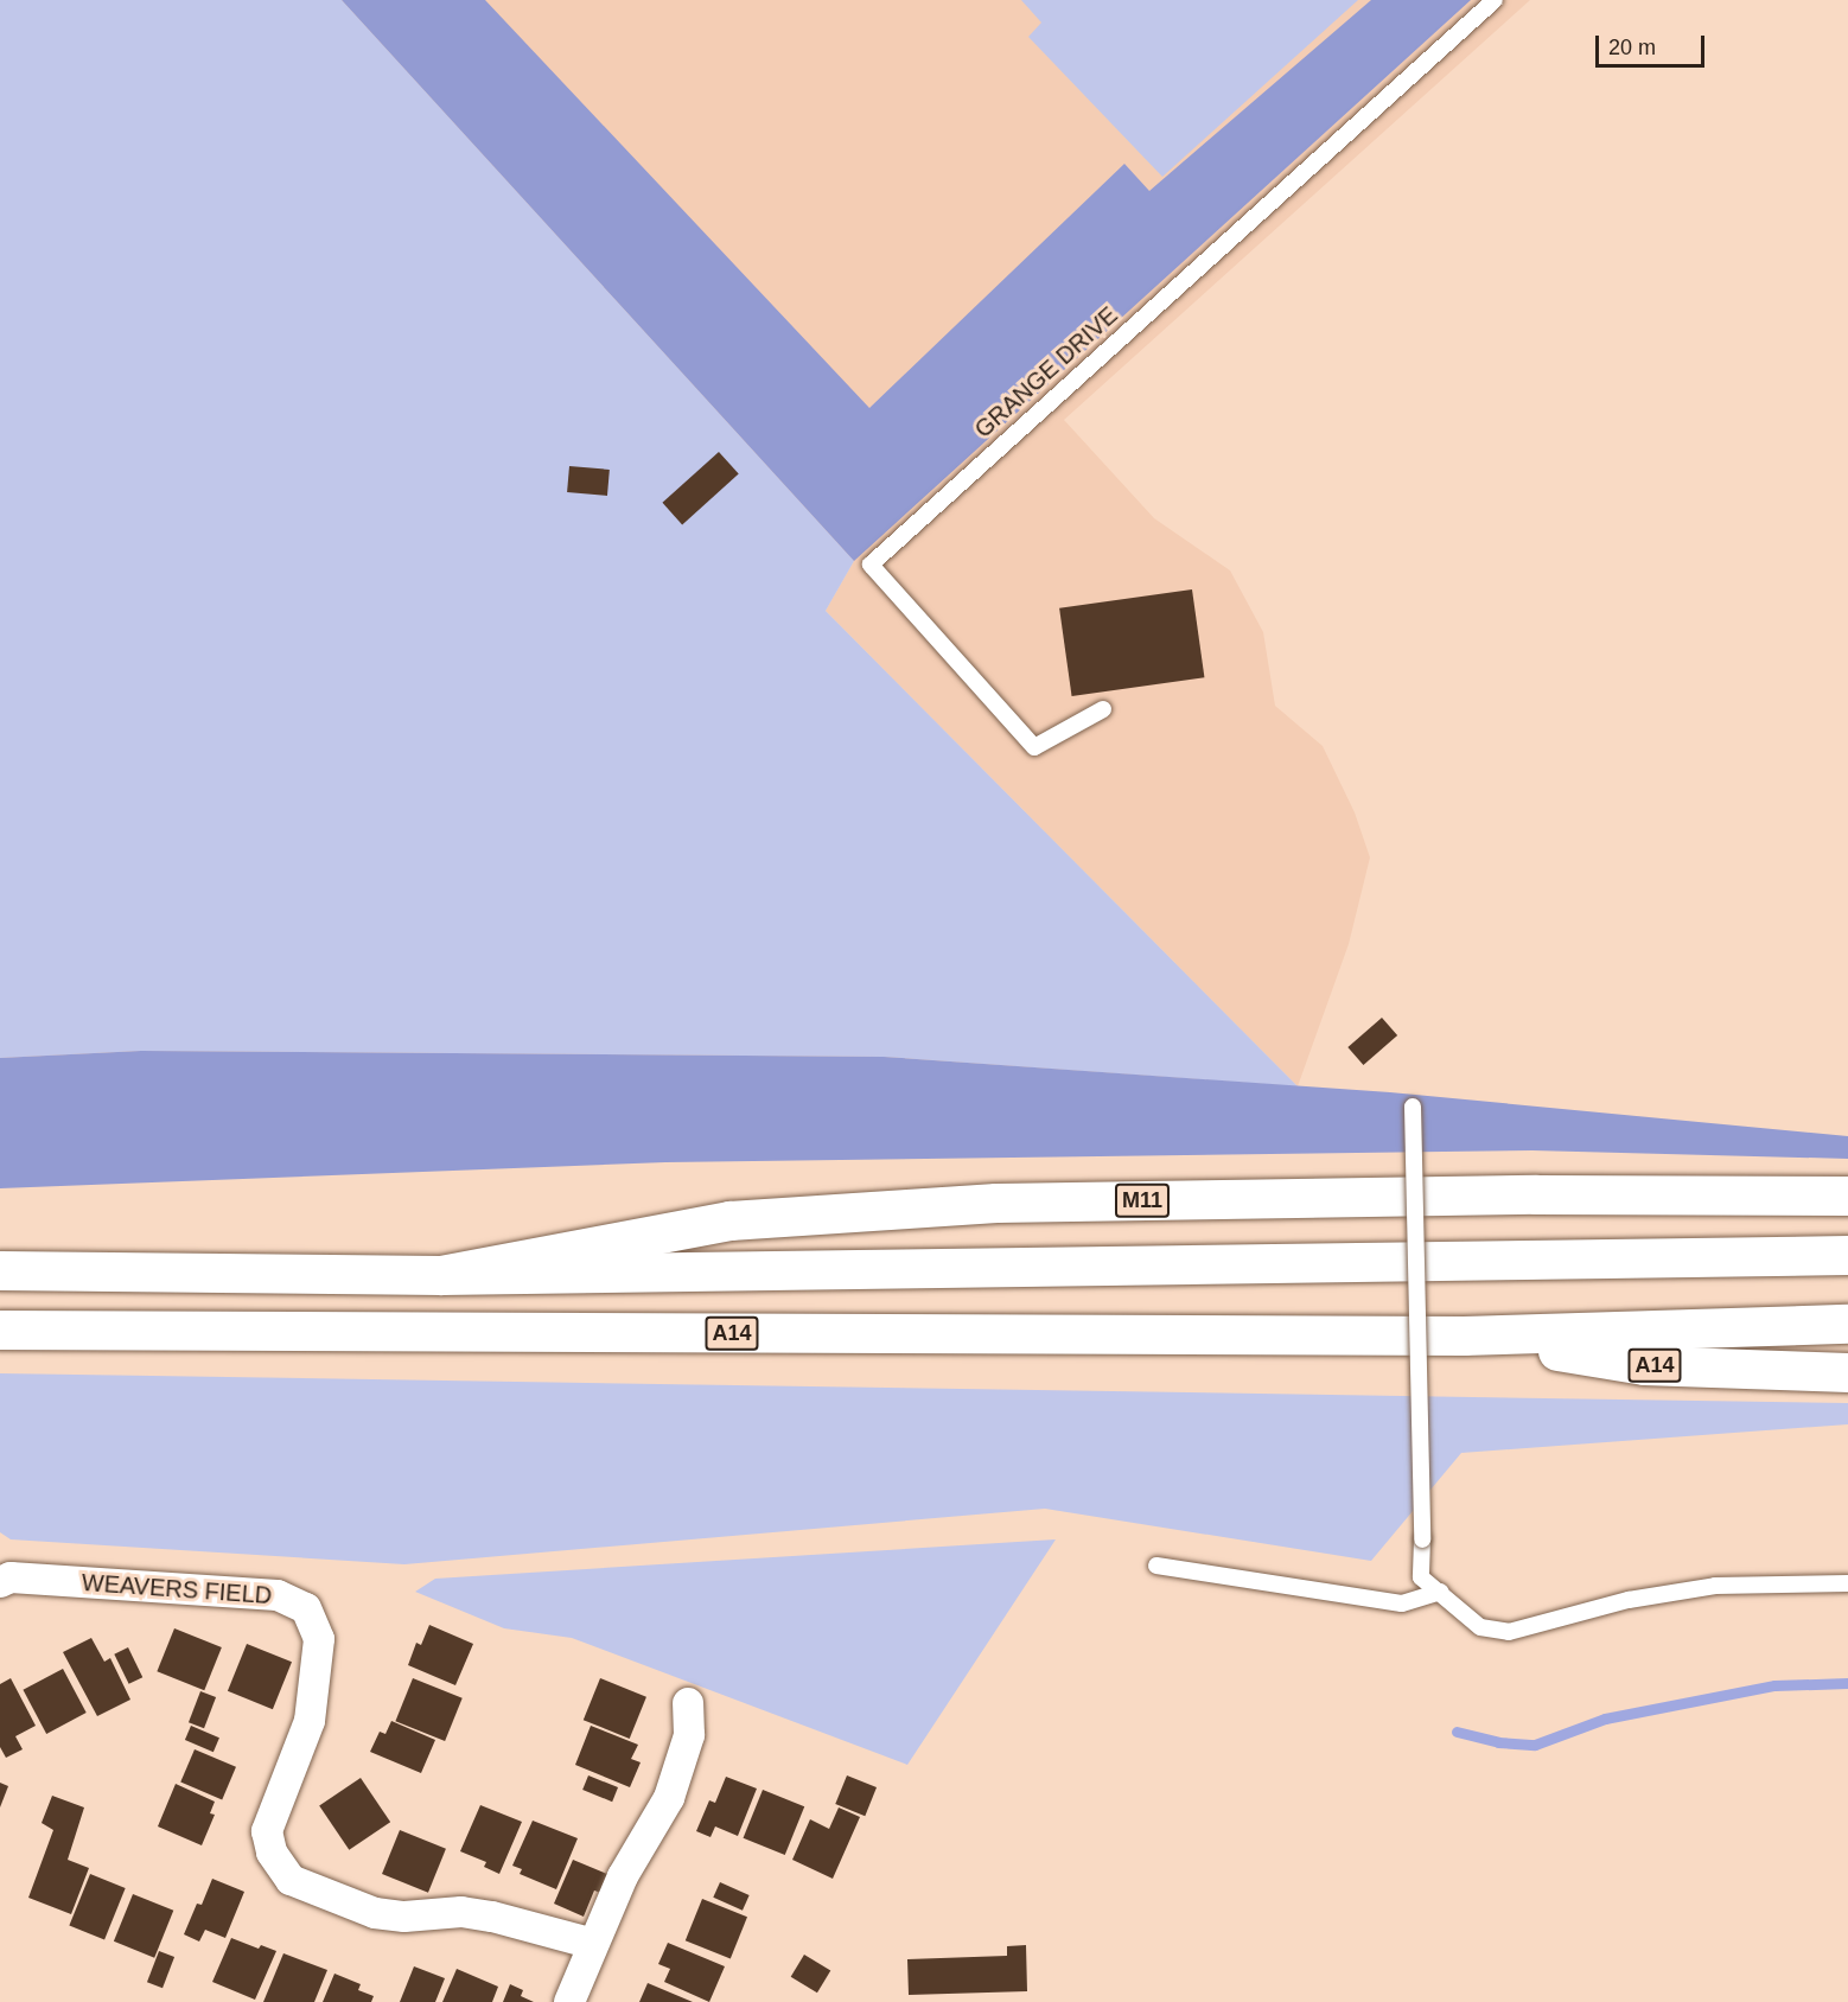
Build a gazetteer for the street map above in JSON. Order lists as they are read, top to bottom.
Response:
{
  "streets": {
    "highway": ["M11", "A14"],
    "street": ["WEAVERS FIELD"],
    "lane": ["GRANGE DRIVE"]
  },
  "scale_bar": "20 m"
}
